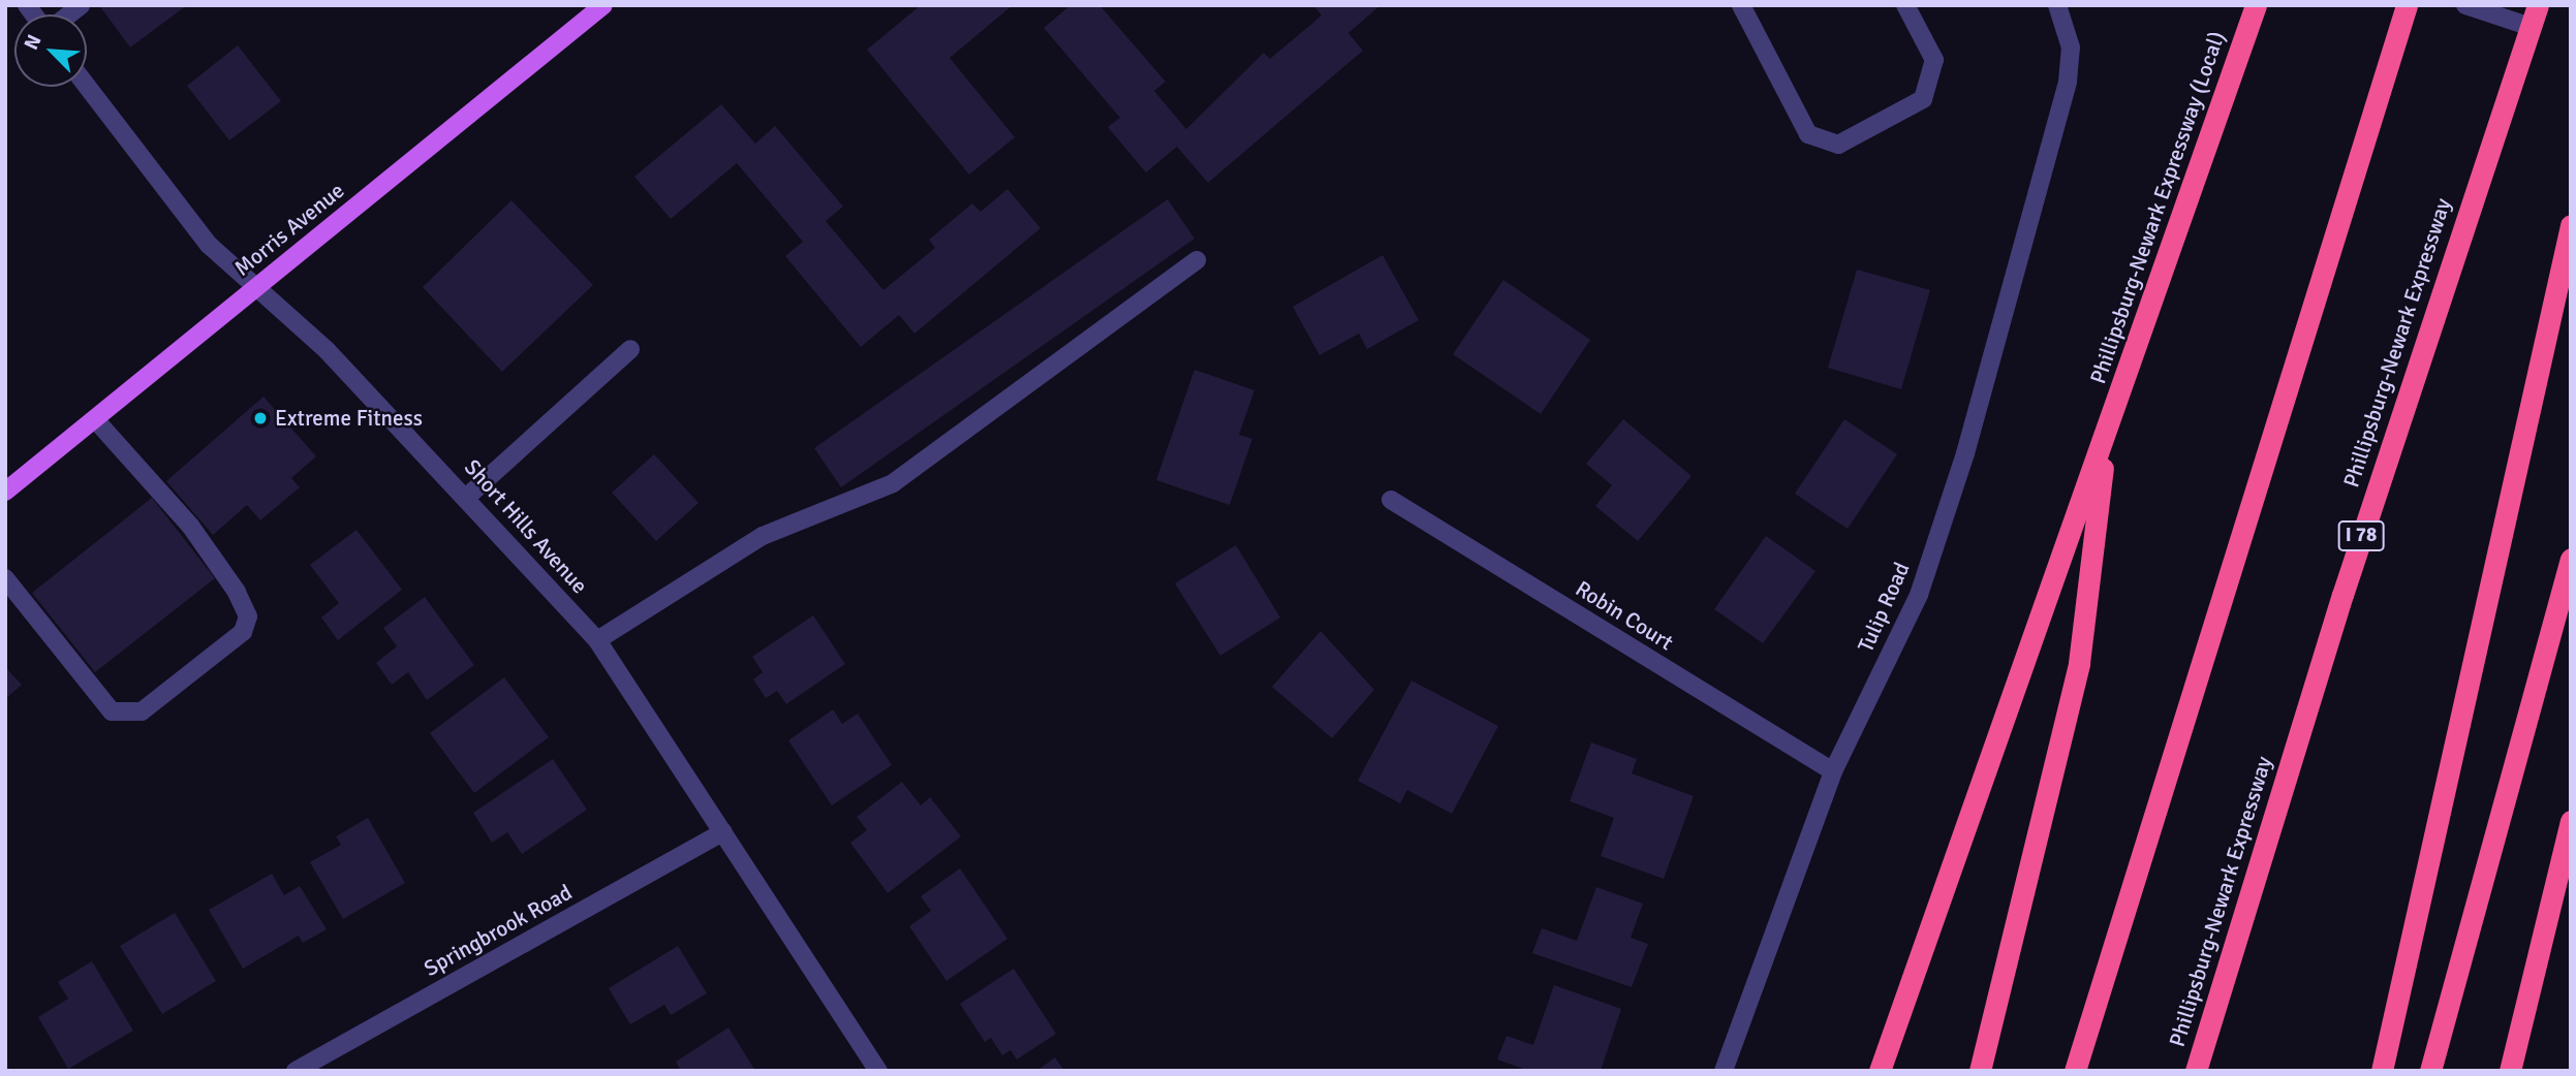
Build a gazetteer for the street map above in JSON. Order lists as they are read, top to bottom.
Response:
{
  "streets": {
    "highway": ["Phillipsburg-Newark Expressway (Local)", "Phillipsburg-Newark Expressway", "I 78"],
    "main road": ["Morris Avenue"],
    "street": [
      "Short Hills Avenue",
      "Tulip Road",
      "Robin Court",
      "Springbrook Road"
    ]
  },
  "crossings": [
    ["Morris Avenue", "Short Hills Avenue"],
    ["Short Hills Avenue", "Springbrook Road"],
    ["Tulip Road", "Robin Court"]
  ],
  "places": ["Extreme Fitness"],
  "north": "top left"
}
